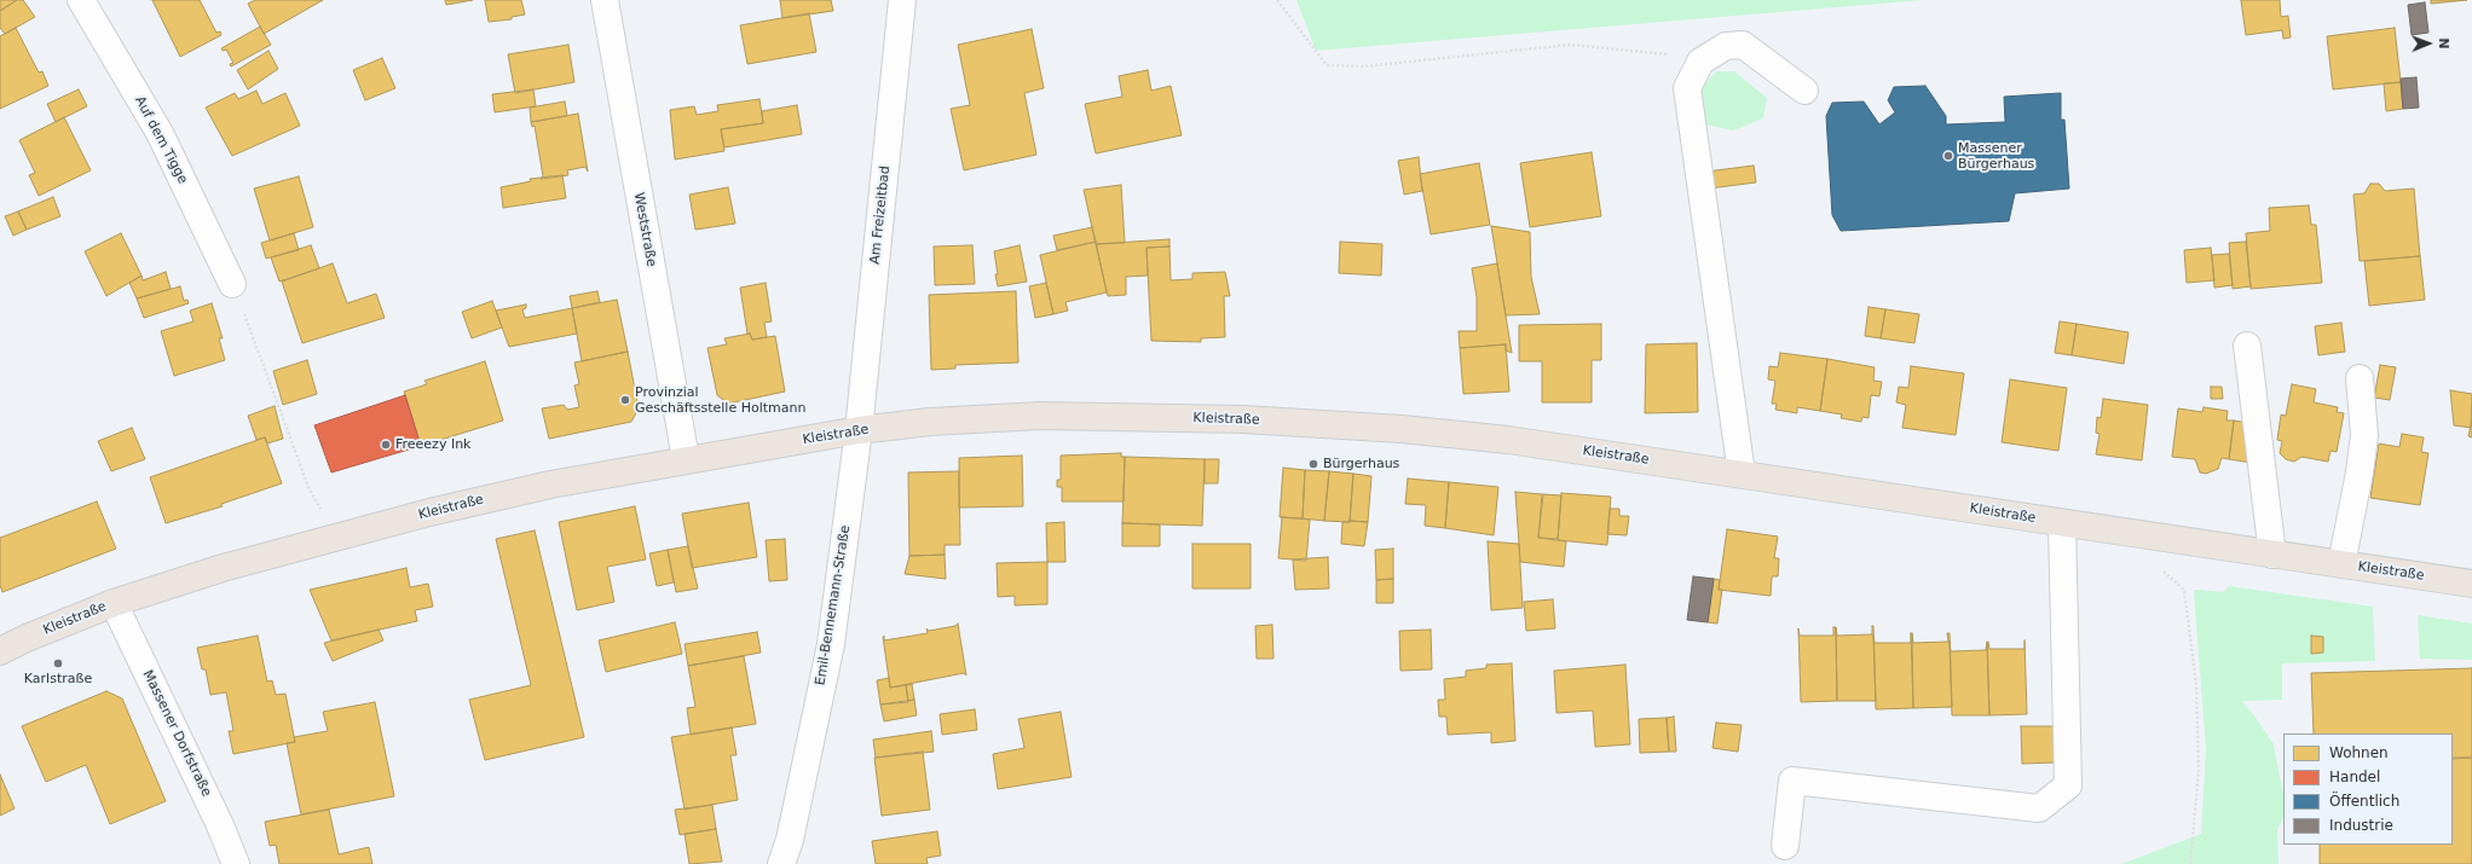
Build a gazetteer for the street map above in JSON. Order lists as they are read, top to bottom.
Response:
{
  "streets": {
    "main road": ["Kleistraße"],
    "street": [
      "Auf dem Tigge",
      "Am Freizeitbad",
      "Weststraße",
      "Emil-Bennemann-Straße",
      "Massener Dorfstraße"
    ]
  },
  "crossings": [
    ["Am Freizeitbad", "Kleistraße"],
    ["Am Freizeitbad", "Emil-Bennemann-Straße"],
    ["Weststraße", "Kleistraße"],
    ["Kleistraße", "Emil-Bennemann-Straße"],
    ["Kleistraße", "Massener Dorfstraße"]
  ],
  "places": [
    "Massener Bürgerhaus",
    "Provinzial Geschäftsstelle Holtmann",
    "Freeezy Ink",
    "Bürgerhaus",
    "Karlstraße"
  ],
  "legend": [
    "Wohnen",
    "Handel",
    "Öffentlich",
    "Industrie"
  ],
  "north": "right"
}
